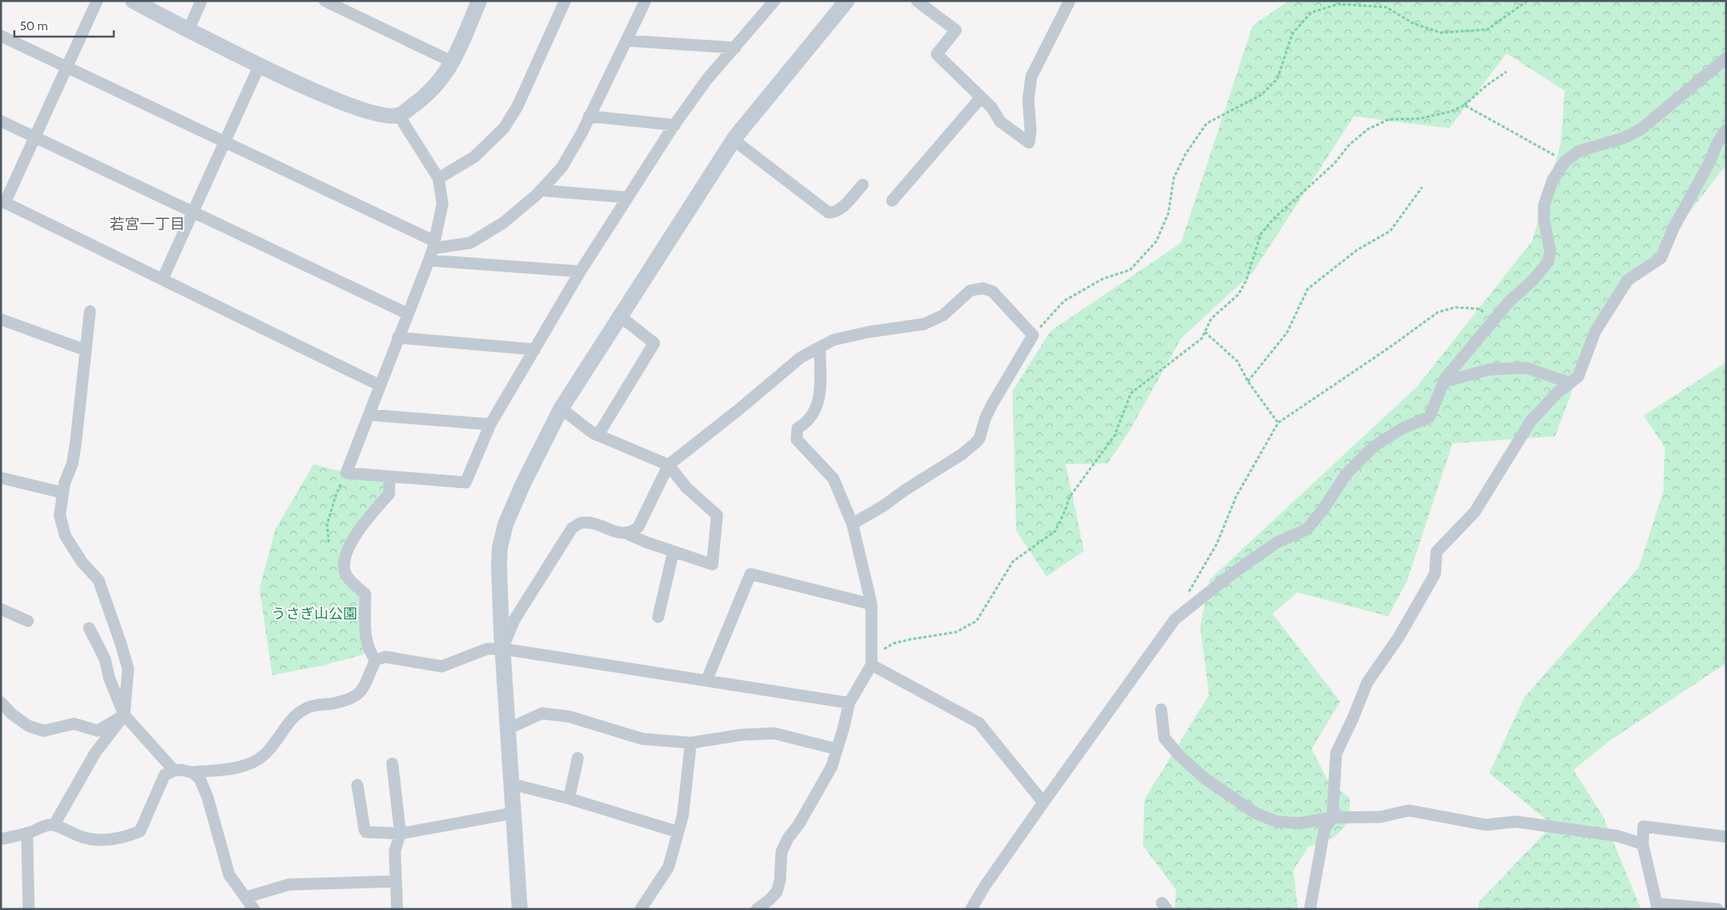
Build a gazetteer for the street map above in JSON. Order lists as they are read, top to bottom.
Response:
{
  "districts": ["若宮一丁目"],
  "parks": ["うさぎ山公園"],
  "scale_bar": "50 m"
}
